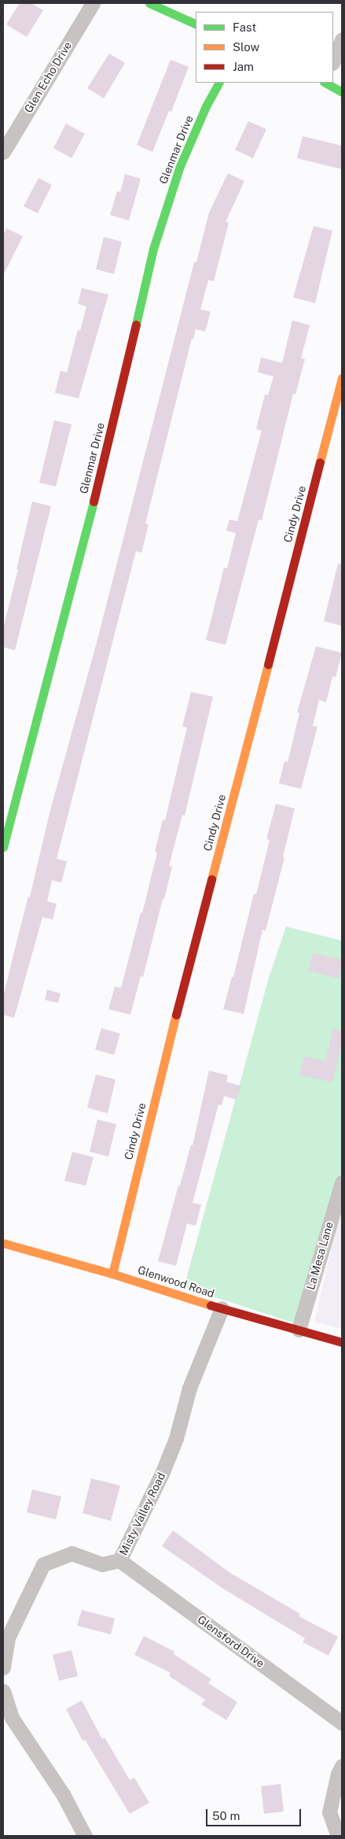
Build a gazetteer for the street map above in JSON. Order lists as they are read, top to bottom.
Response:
{
  "streets": {
    "street": [
      "Glen Echo Drive",
      "Glenmar Drive",
      "Cindy Drive",
      "La Mesa Lane",
      "Glenwood Road",
      "Misty Valley Road",
      "Glensford Drive"
    ]
  },
  "crossings": [
    ["Cindy Drive", "Glenwood Road"],
    ["La Mesa Lane", "Glenwood Road"],
    ["Glenwood Road", "Misty Valley Road"],
    ["Misty Valley Road", "Glensford Drive"]
  ],
  "legend": ["Fast", "Slow", "Jam"],
  "scale_bar": "50 m"
}
